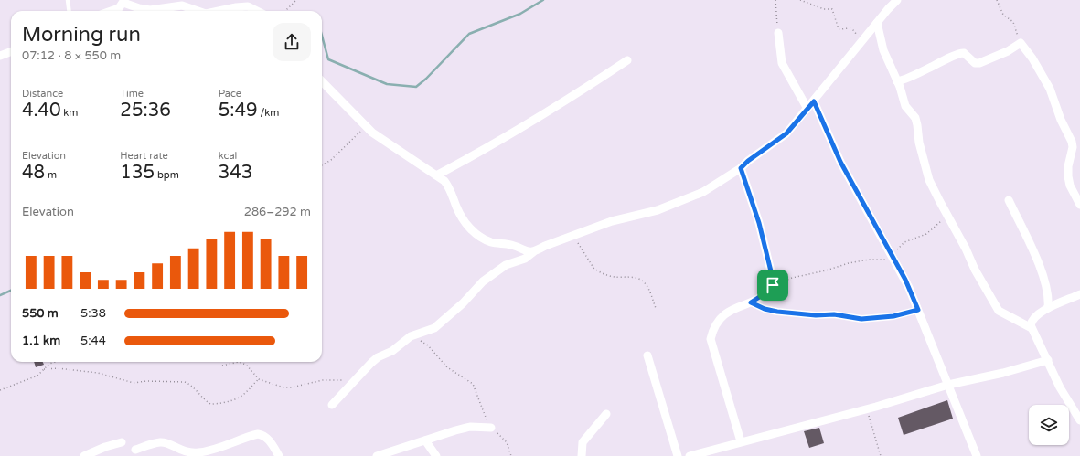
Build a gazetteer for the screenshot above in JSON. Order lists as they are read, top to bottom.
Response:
{
  "page": {
    "heading": ["Morning run", "07:12 · 8 × 550 m"],
    "stats": [
      ["Distance", "4.40 km"],
      ["Time", "25:36"],
      ["Pace", "5:49 /km"],
      ["Elevation", "48 m"],
      ["Heart rate", "135 bpm"],
      ["kcal", "343"]
    ],
    "chart": ["Elevation", "286–292 m"],
    "list": [
      {
        "name": "550 m",
        "note": "5:38"
      },
      {
        "name": "1.1 km",
        "note": "5:44"
      }
    ]
  }
}
